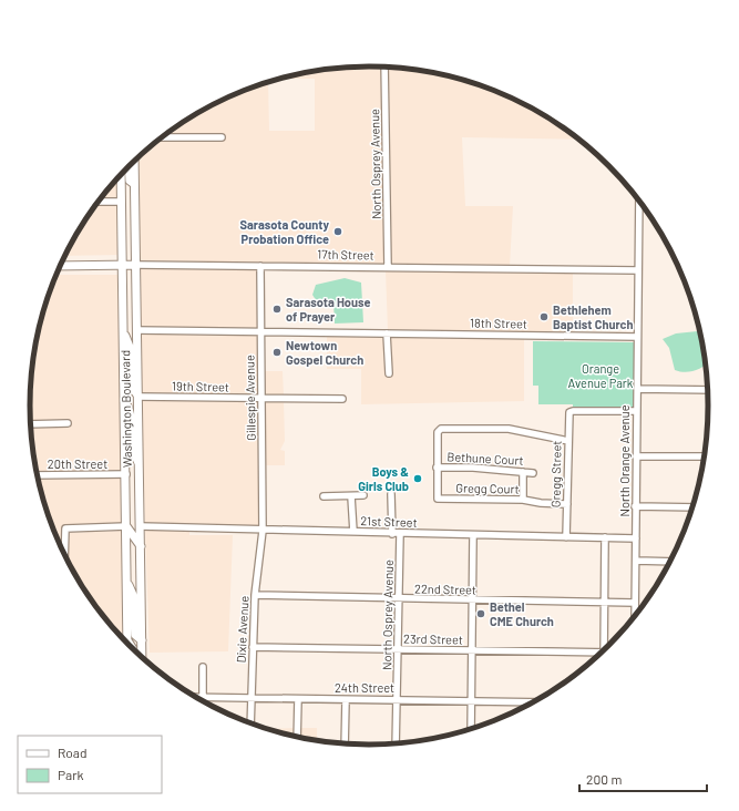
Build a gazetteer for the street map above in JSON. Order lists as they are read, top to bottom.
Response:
{
  "streets": {
    "main road": ["17th Street", "Washington Boulevard"],
    "street": [
      "North Osprey Avenue",
      "18th Street",
      "19th Street",
      "Gillespie Avenue",
      "Bethune Court",
      "North Orange Avenue",
      "20th Street",
      "Gregg Street",
      "Gregg Court",
      "21st Street",
      "22nd Street",
      "Dixie Avenue",
      "23rd Street",
      "24th Street"
    ]
  },
  "crossings": [
    ["North Osprey Avenue", "17th Street"],
    ["North Osprey Avenue", "21st Street"],
    ["North Osprey Avenue", "22nd Street"],
    ["North Osprey Avenue", "23rd Street"],
    ["North Osprey Avenue", "24th Street"],
    ["17th Street", "Gillespie Avenue"],
    ["17th Street", "Washington Boulevard"],
    ["17th Street", "North Orange Avenue"],
    ["18th Street", "Gillespie Avenue"],
    ["18th Street", "Washington Boulevard"],
    ["18th Street", "North Orange Avenue"],
    ["19th Street", "Gillespie Avenue"],
    ["19th Street", "Washington Boulevard"],
    ["Gillespie Avenue", "21st Street"],
    ["Gillespie Avenue", "Dixie Avenue"],
    ["Washington Boulevard", "20th Street"],
    ["Washington Boulevard", "21st Street"],
    ["Bethune Court", "Gregg Court"],
    ["North Orange Avenue", "Gregg Street"],
    ["North Orange Avenue", "21st Street"],
    ["North Orange Avenue", "22nd Street"],
    ["Gregg Street", "Gregg Court"],
    ["Gregg Street", "21st Street"],
    ["21st Street", "Dixie Avenue"],
    ["22nd Street", "Dixie Avenue"],
    ["Dixie Avenue", "23rd Street"],
    ["Dixie Avenue", "24th Street"]
  ],
  "parks": ["Orange Avenue Park"],
  "places": [
    "Sarasota County Probation Office",
    "Sarasota House of Prayer",
    "Bethlehem Baptist Church",
    "Newtown Gospel Church",
    "Boys & Girls Club",
    "Bethel CME Church"
  ],
  "legend": ["Road", "Park"],
  "scale_bar": "200 m"
}
